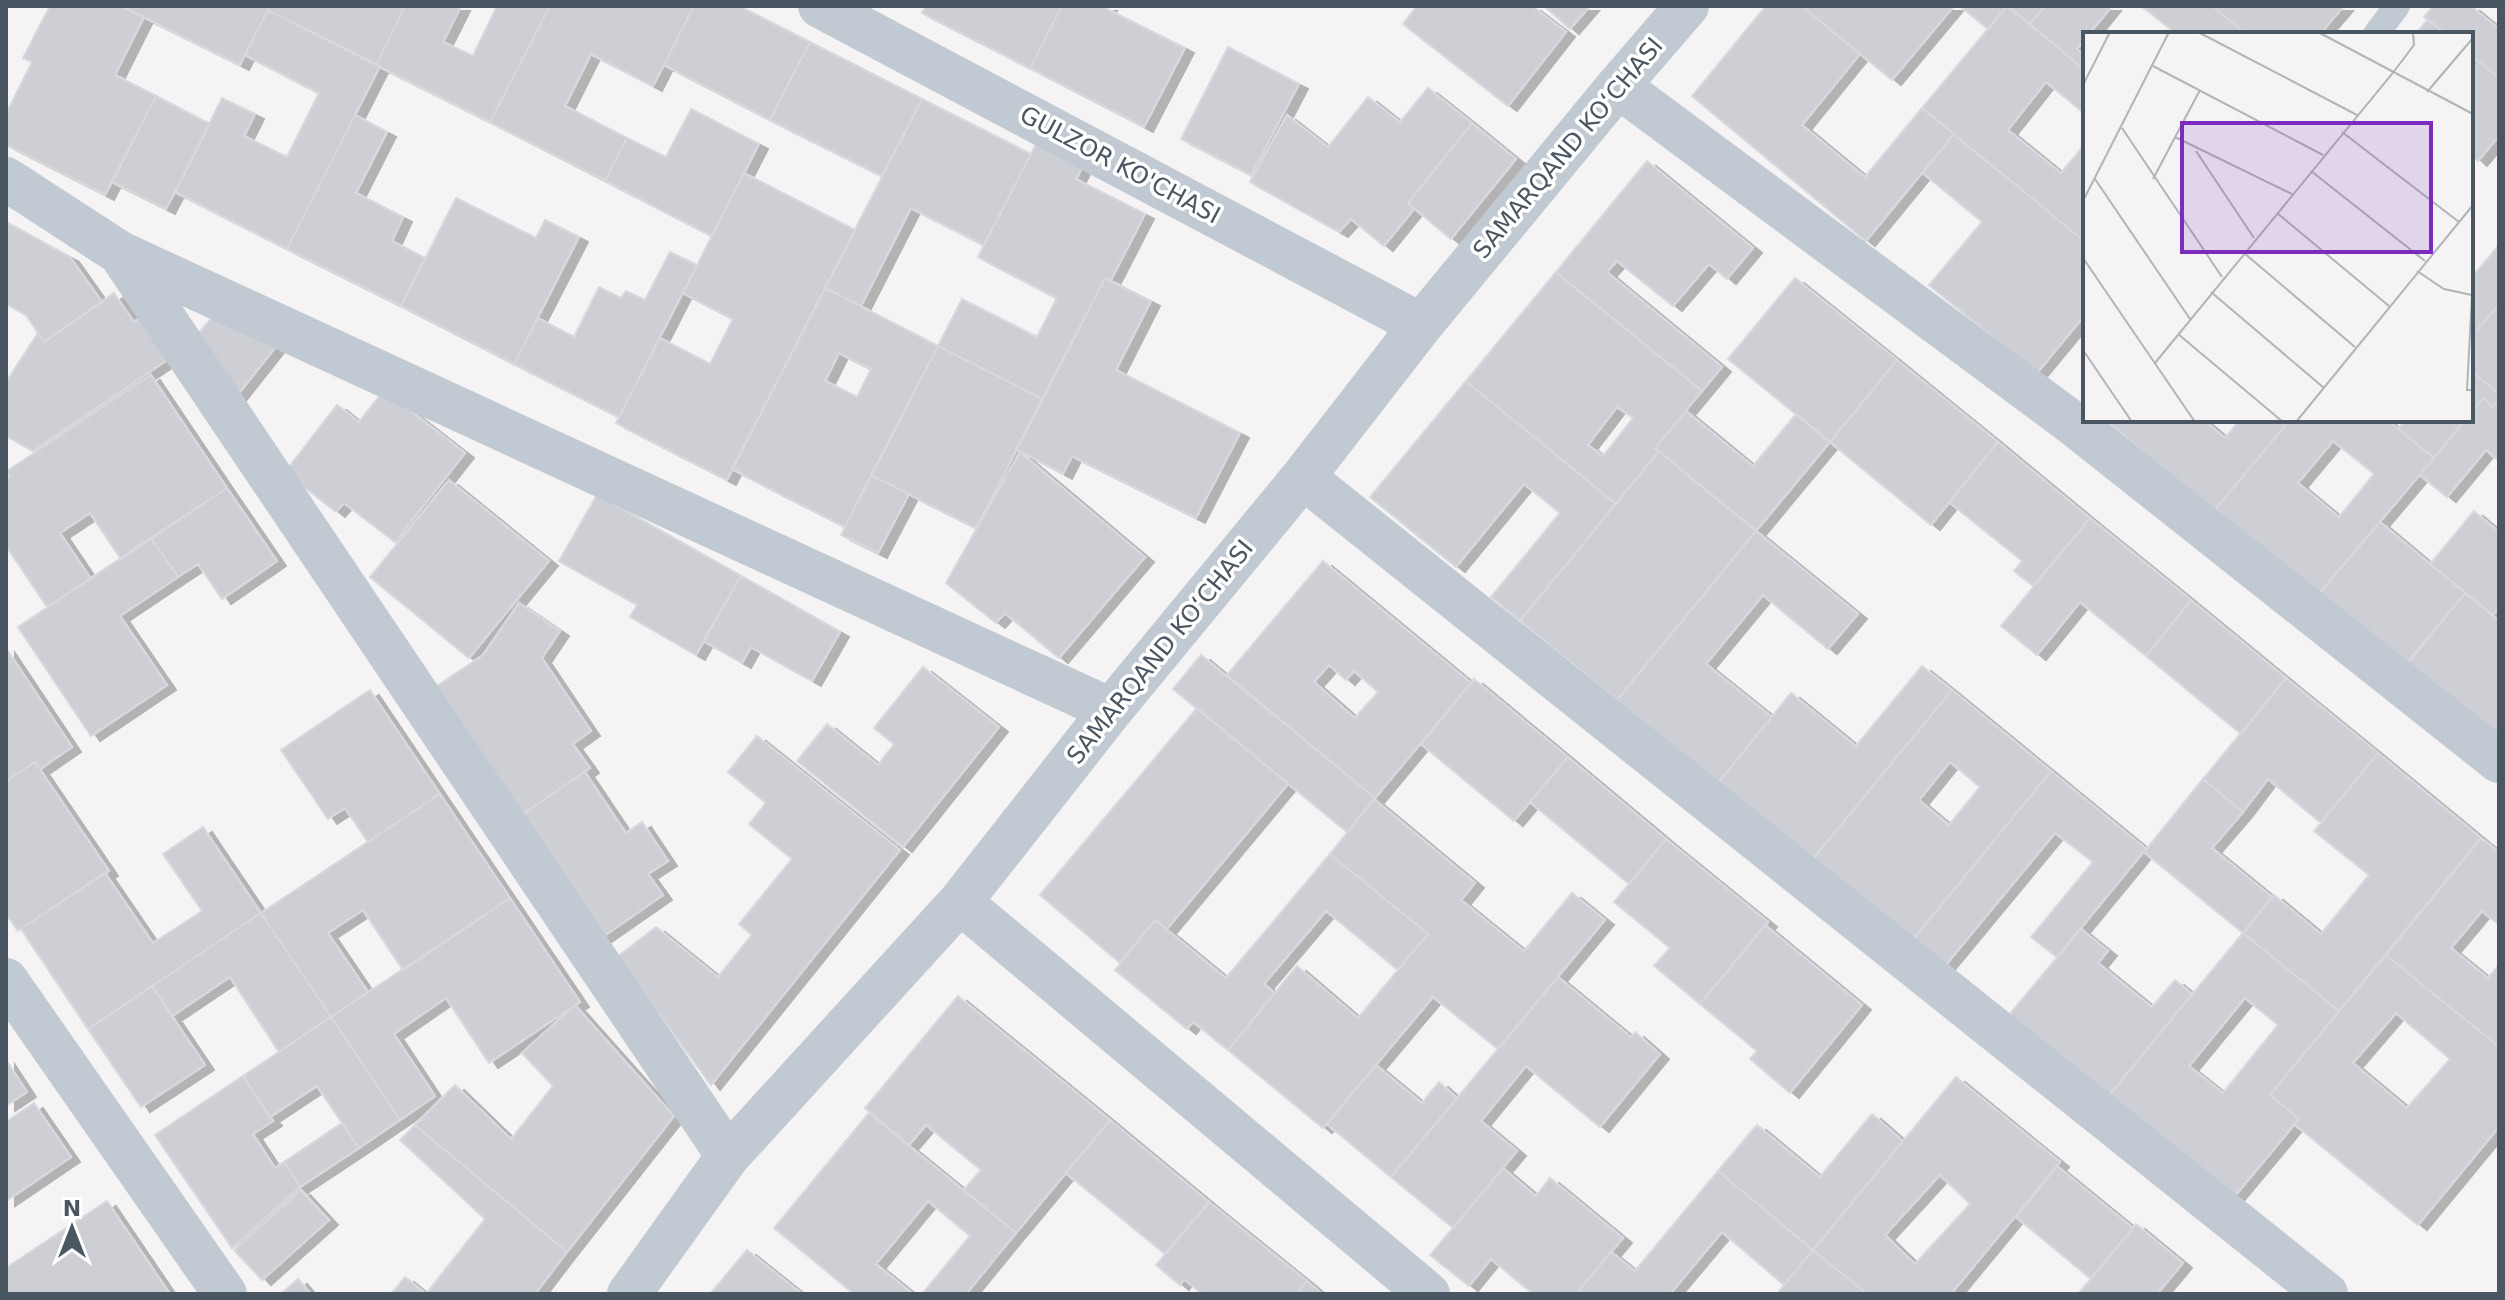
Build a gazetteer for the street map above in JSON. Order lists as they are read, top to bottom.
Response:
{
  "streets": {
    "street": ["SAMARQAND KO‘CHASI", "GULZOR KO'CHASI"]
  },
  "crossings": [
    ["SAMARQAND KO‘CHASI", "GULZOR KO'CHASI"]
  ],
  "north": "top"
}
